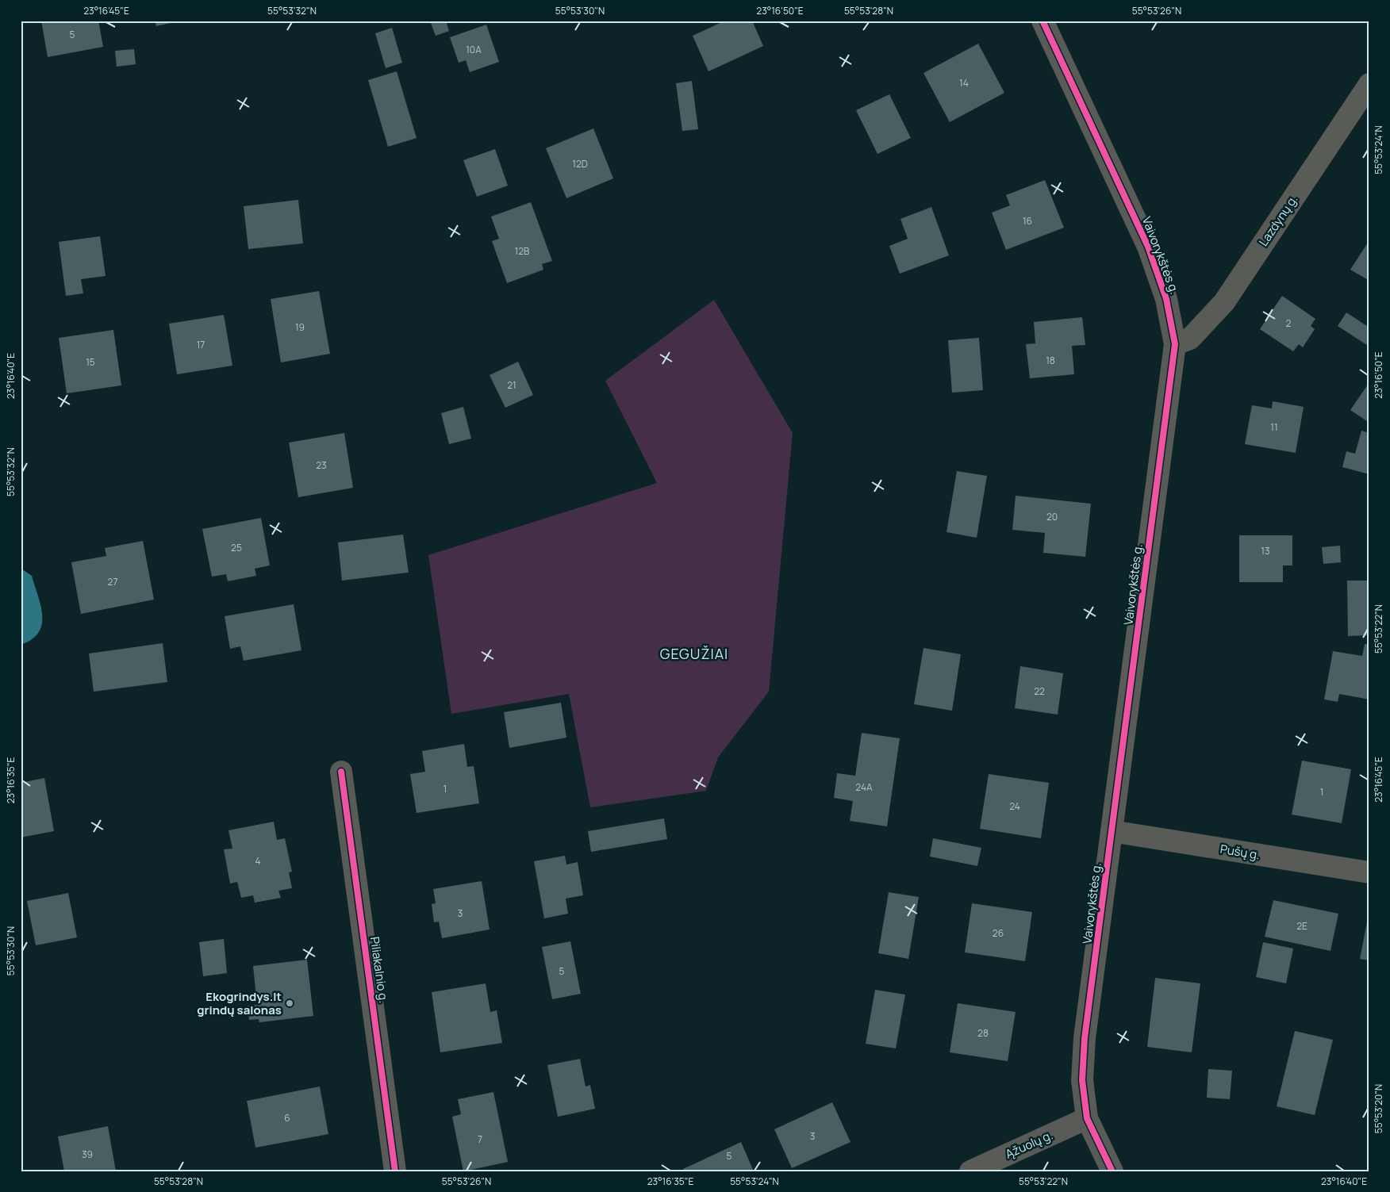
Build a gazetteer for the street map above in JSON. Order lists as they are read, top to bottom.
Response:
{
  "streets": {
    "street": [
      "Lazdynų g.",
      "Vaivorykštės g.",
      "Pušų g.",
      "Piliakalnio g.",
      "Ąžuolų g."
    ]
  },
  "crossings": [
    ["Lazdynų g.", "Vaivorykštės g."],
    ["Vaivorykštės g.", "Pušų g."],
    ["Vaivorykštės g.", "Ąžuolų g."]
  ],
  "districts": ["GEGUŽIAI"],
  "places": ["Ekogrindys.lt grindų salonas"],
  "house_numbers": [
    "5",
    "10A",
    "14",
    "12D",
    "16",
    "12B",
    "2",
    "19",
    "17",
    "18",
    "15",
    "21",
    "11",
    "23",
    "20",
    "25",
    "13",
    "27",
    "22",
    "24A",
    "1",
    "1",
    "24",
    "4",
    "3",
    "2E",
    "26",
    "5",
    "28",
    "6",
    "3",
    "7",
    "39",
    "5"
  ],
  "coordinates": [
    "23°16'45\"E",
    "55°53'32\"N",
    "55°53'30\"N",
    "23°16'50\"E",
    "55°53'28\"N",
    "55°53'26\"N",
    "55°53'24\"N",
    "23°16'40\"E",
    "55°53'22\"N",
    "23°16'35\"E",
    "55°53'20\"N"
  ]
}
